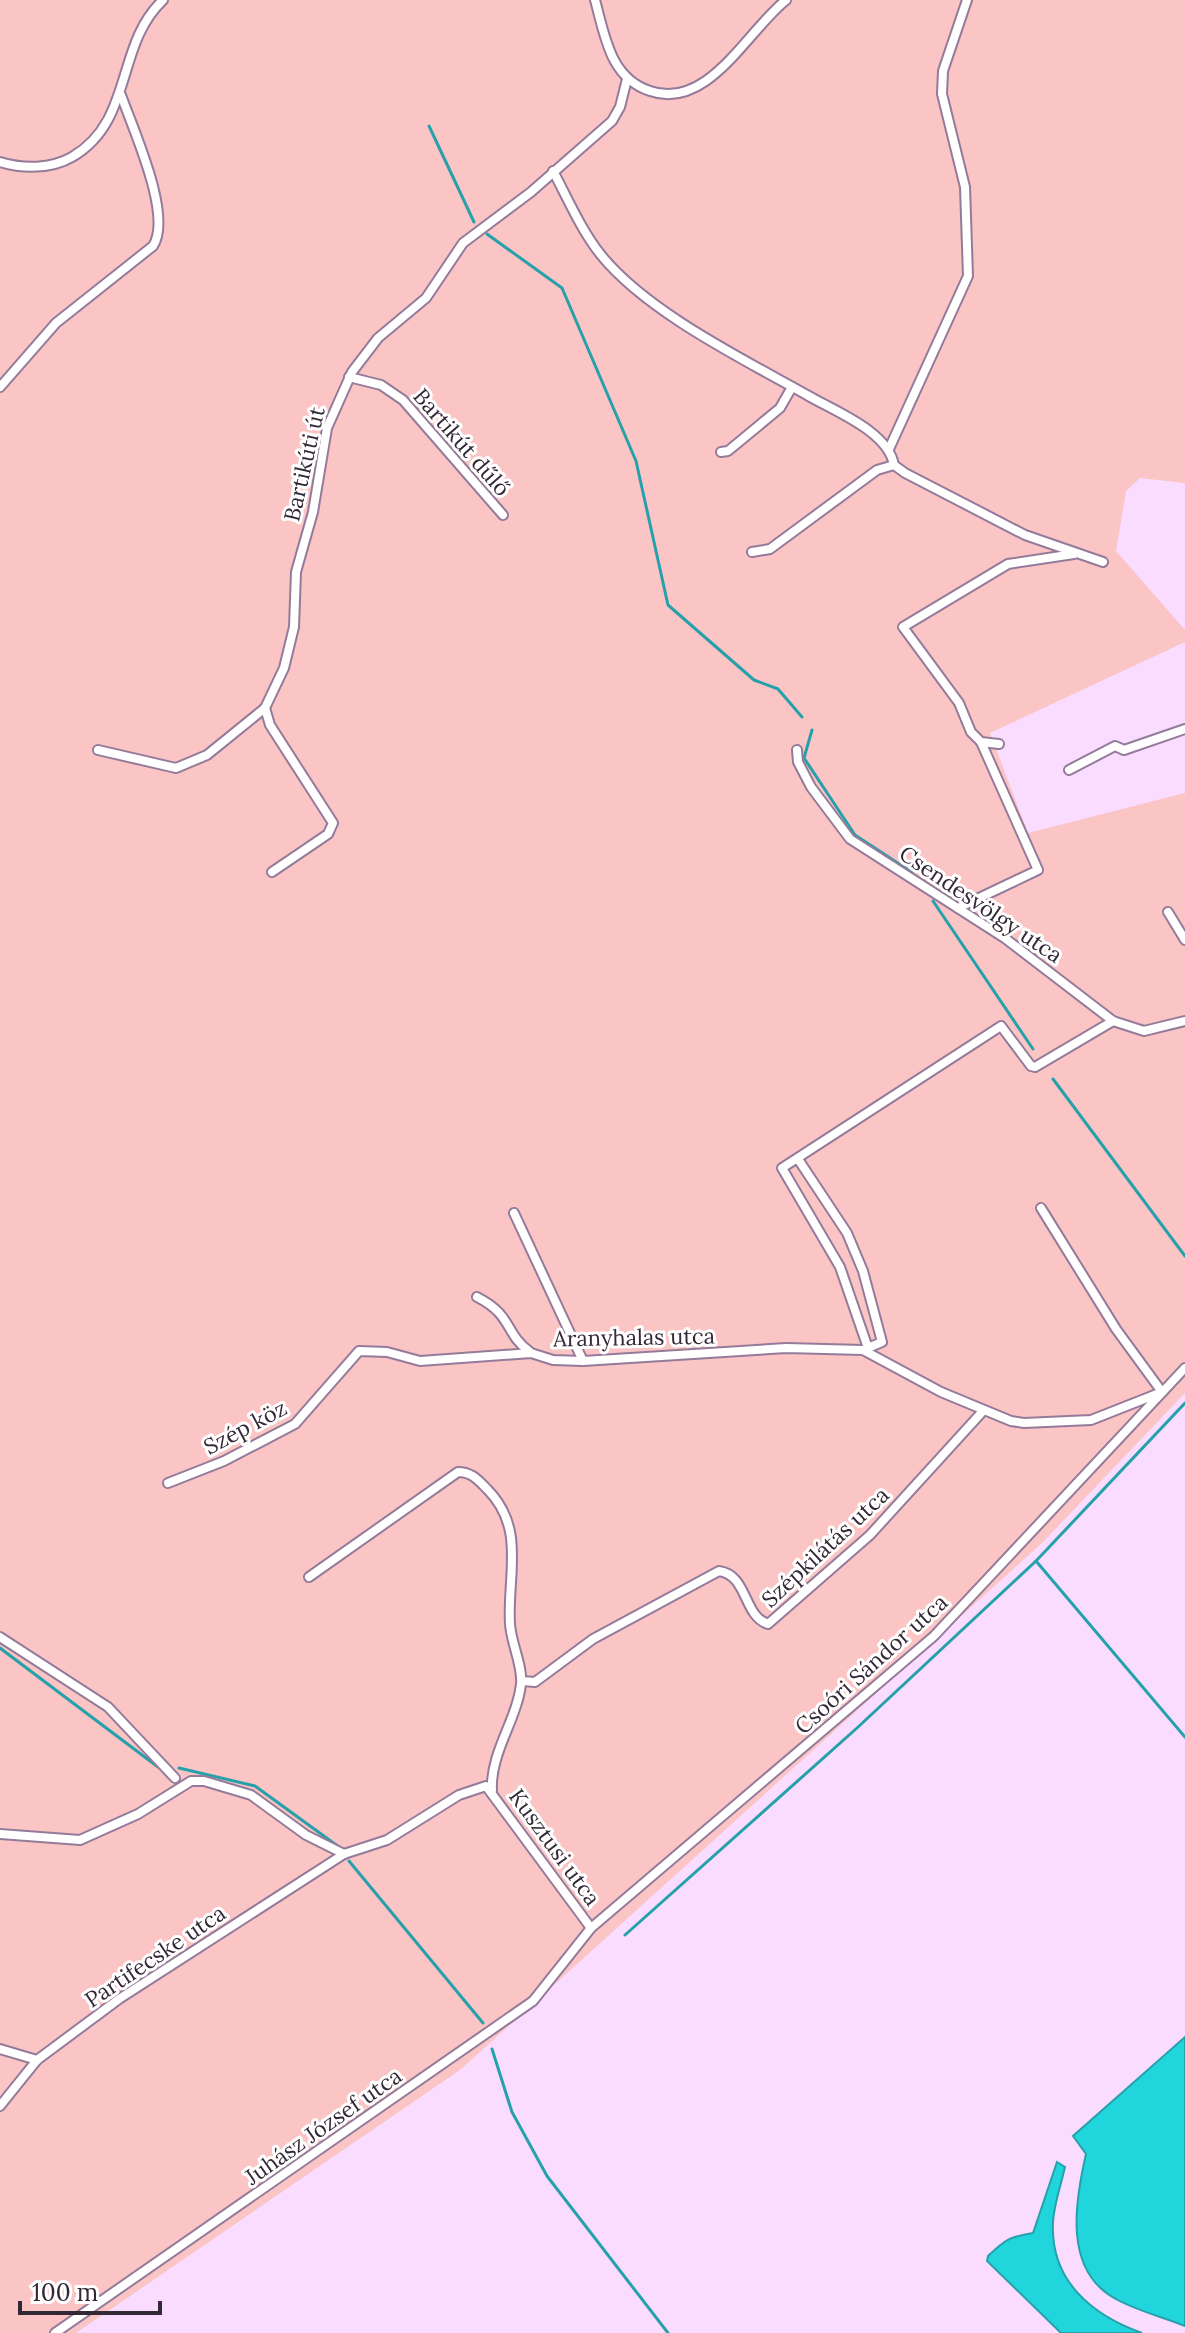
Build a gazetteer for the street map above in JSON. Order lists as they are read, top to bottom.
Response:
{
  "streets": {
    "street": [
      "Bartikút dűlő",
      "Bartikúti út",
      "Csendesvölgy utca",
      "Aranyhalas utca",
      "Szép köz",
      "Szépkilátás utca",
      "Csoóri Sándor utca",
      "Kusztusi utca",
      "Partifecske utca",
      "Juhász József utca"
    ]
  },
  "crossings": [
    ["Bartikút dűlő", "Bartikúti út"],
    ["Aranyhalas utca", "Szép köz"],
    ["Aranyhalas utca", "Szépkilátás utca"],
    ["Aranyhalas utca", "Csoóri Sándor utca"],
    ["Csoóri Sándor utca", "Kusztusi utca"],
    ["Csoóri Sándor utca", "Juhász József utca"],
    ["Kusztusi utca", "Partifecske utca"],
    ["Kusztusi utca", "Juhász József utca"]
  ],
  "scale_bar": "100 m"
}
